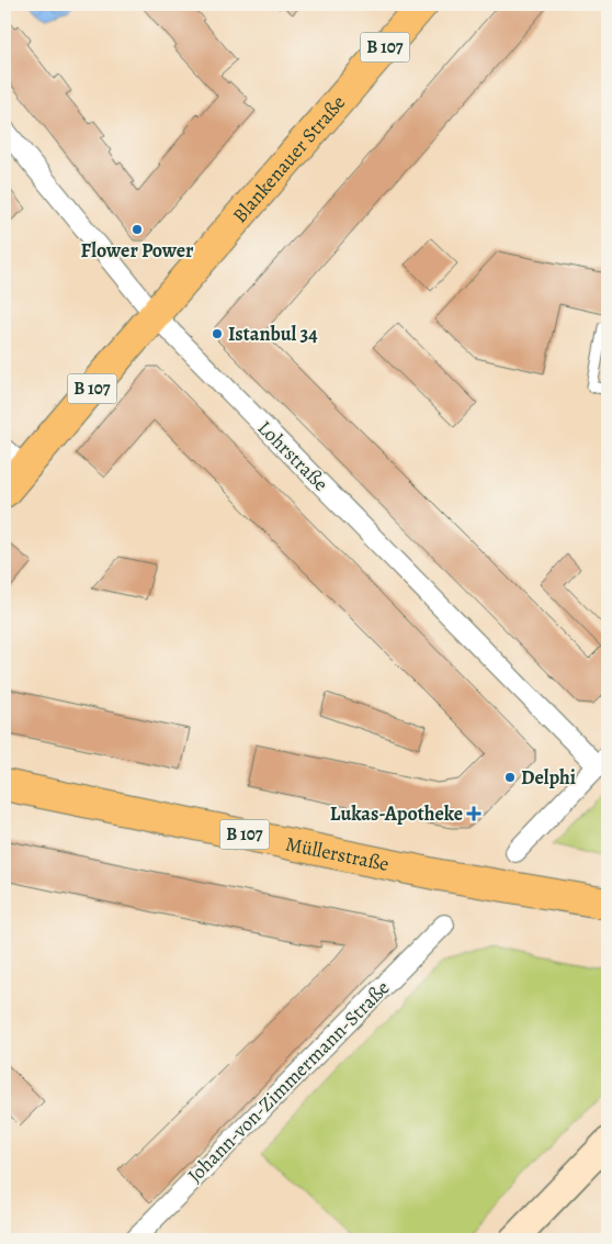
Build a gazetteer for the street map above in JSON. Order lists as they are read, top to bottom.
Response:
{
  "streets": {
    "main road": ["B 107", "Blankenauer Straße", "Müllerstraße"],
    "street": ["Lohrstraße", "Johann-von-Zimmermann-Straße"]
  },
  "crossings": [
    ["B 107", "Blankenauer Straße"],
    ["B 107", "Lohrstraße"],
    ["Blankenauer Straße", "Lohrstraße"]
  ],
  "places": {
    "other": ["Flower Power", "Istanbul 34", "Delphi"],
    "health": ["Lukas-Apotheke"]
  }
}
